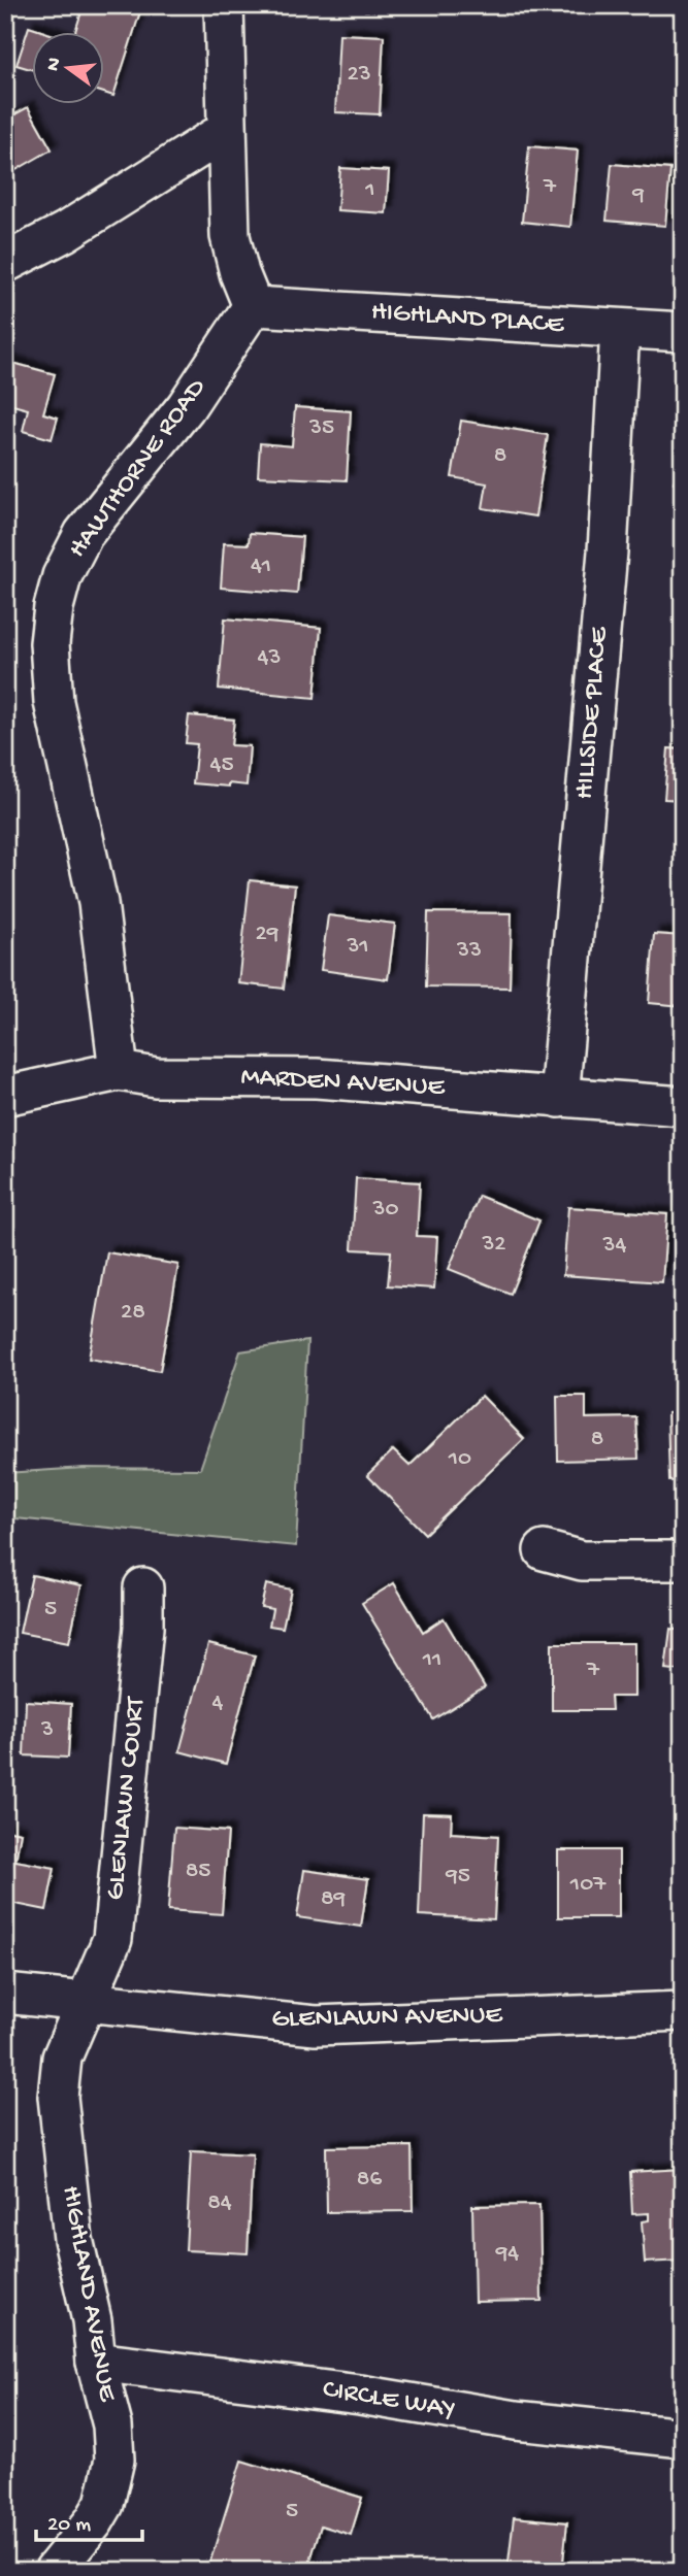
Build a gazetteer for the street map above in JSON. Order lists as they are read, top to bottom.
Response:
{
  "streets": {
    "street": [
      "HIGHLAND PLACE",
      "HAWTHORNE ROAD",
      "HILLSIDE PLACE",
      "MARDEN AVENUE",
      "GLENLAWN COURT",
      "GLENLAWN AVENUE",
      "HIGHLAND AVENUE",
      "CIRCLE WAY"
    ]
  },
  "crossings": [
    ["HIGHLAND PLACE", "HAWTHORNE ROAD"],
    ["HIGHLAND PLACE", "HILLSIDE PLACE"],
    ["HAWTHORNE ROAD", "MARDEN AVENUE"],
    ["HILLSIDE PLACE", "MARDEN AVENUE"],
    ["GLENLAWN COURT", "GLENLAWN AVENUE"],
    ["GLENLAWN COURT", "HIGHLAND AVENUE"],
    ["GLENLAWN AVENUE", "HIGHLAND AVENUE"],
    ["HIGHLAND AVENUE", "CIRCLE WAY"]
  ],
  "house_numbers": [
    "23",
    "7",
    "1",
    "9",
    "35",
    "8",
    "41",
    "43",
    "45",
    "29",
    "31",
    "33",
    "30",
    "32",
    "34",
    "28",
    "8",
    "10",
    "5",
    "11",
    "7",
    "4",
    "3",
    "85",
    "95",
    "107",
    "89",
    "86",
    "84",
    "94",
    "5"
  ],
  "scale_bar": "20 m",
  "north": "left"
}
